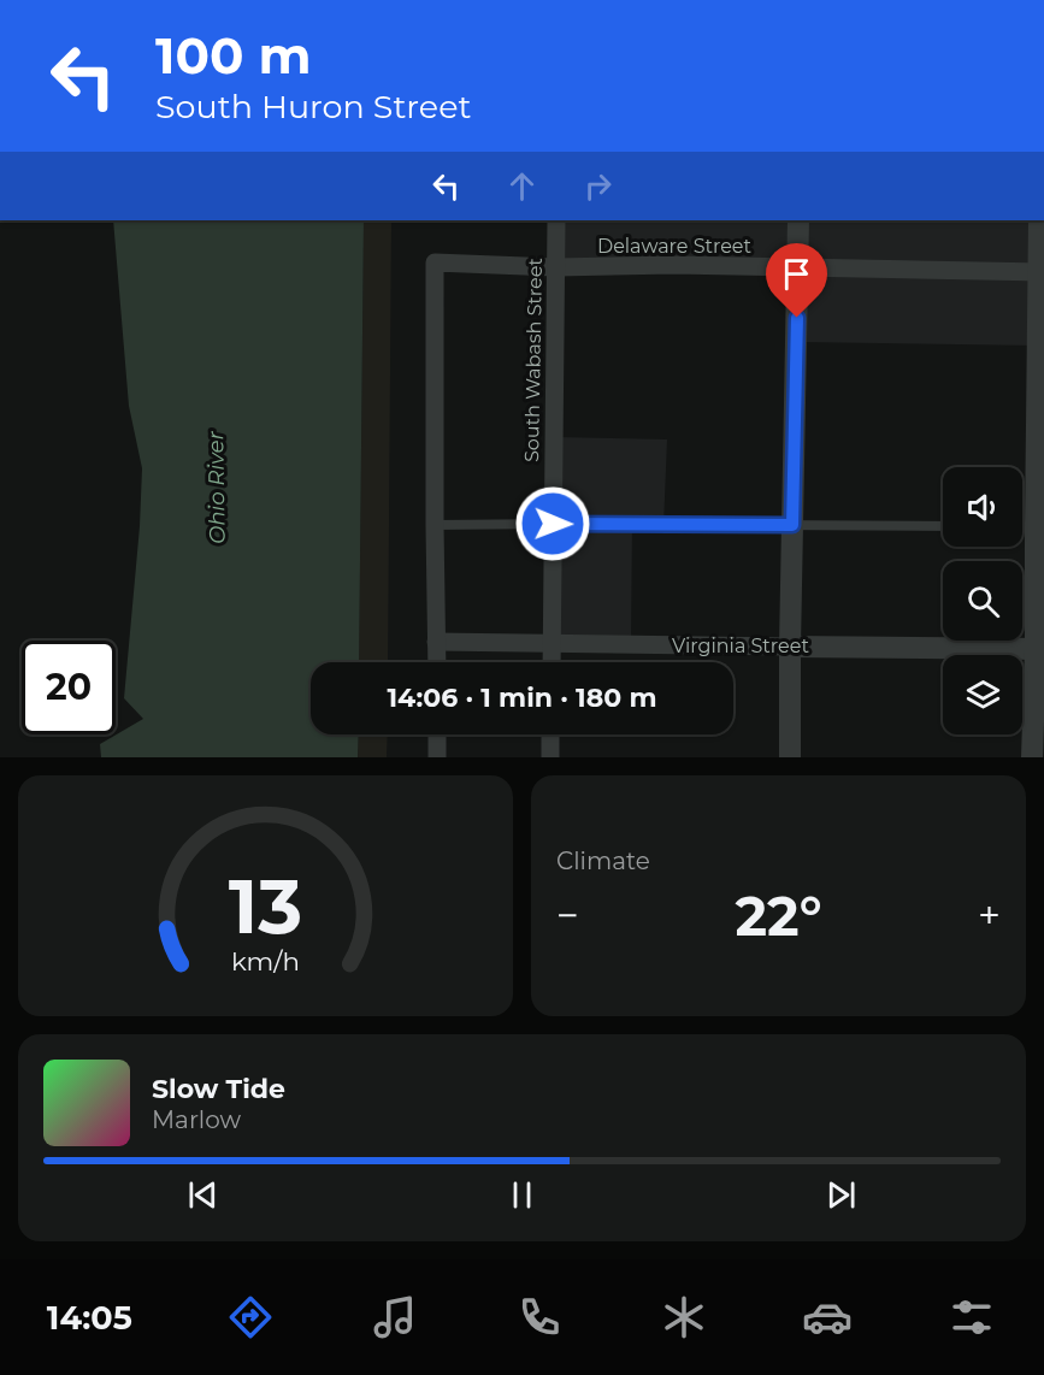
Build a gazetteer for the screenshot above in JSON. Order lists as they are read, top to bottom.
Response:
{
  "streets": {
    "street": ["Delaware Street", "South Wabash Street", "Virginia Street"]
  },
  "crossings": [
    ["Delaware Street", "South Wabash Street"],
    ["South Wabash Street", "Virginia Street"]
  ],
  "water": ["Ohio River"],
  "page": {
    "turn": ["100 m", "South Huron Street"],
    "limit": "20",
    "trip": "14:06 · 1 min · 180 m",
    "tile": "Climate",
    "heat": ["−", "22°", "+"],
    "song": ["Slow Tide", "Marlow"],
    "tabs": "14:05",
    "gauge": ["13", "km/h"]
  }
}
